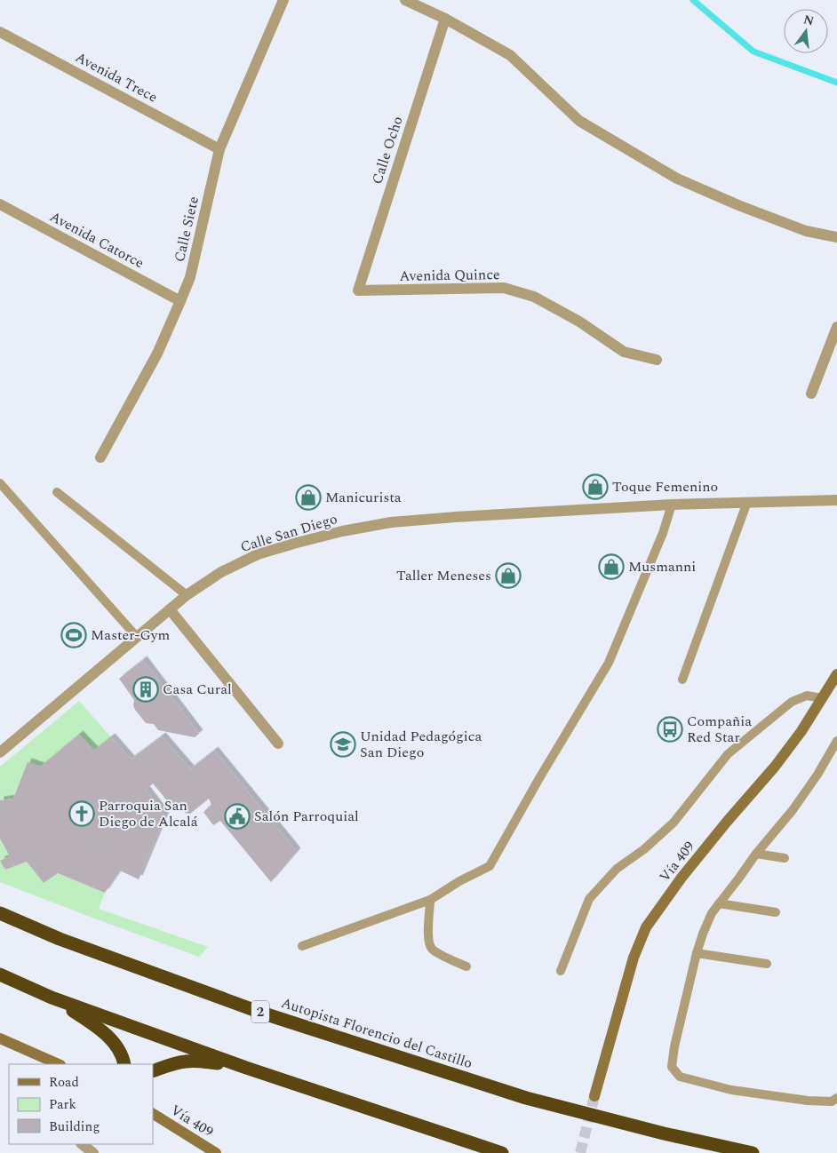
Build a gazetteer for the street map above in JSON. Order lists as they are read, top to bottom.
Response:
{
  "streets": {
    "highway": ["2", "Autopista Florencio del Castillo"],
    "street": [
      "Avenida Trece",
      "Calle Ocho",
      "Calle Siete",
      "Avenida Catorce",
      "Avenida Quince",
      "Calle San Diego",
      "Vía 409"
    ]
  },
  "crossings": [
    ["Avenida Trece", "Calle Siete"],
    ["Calle Ocho", "Avenida Quince"],
    ["Calle Siete", "Avenida Catorce"]
  ],
  "places": {
    "shop": [
      "Toque Femenino",
      "Manicurista",
      "Musmanni",
      "Taller Meneses"
    ],
    "sports": ["Master-Gym"],
    "building": ["Casa Cural"],
    "bus stop": ["Compañia Red Star"],
    "school or university": ["Unidad Pedagógica San Diego"],
    "church": ["Parroquia San Diego de Alcalá"],
    "public building": ["Salón Parroquial"]
  },
  "legend": ["Road", "Park", "Building"],
  "north": "top"
}
